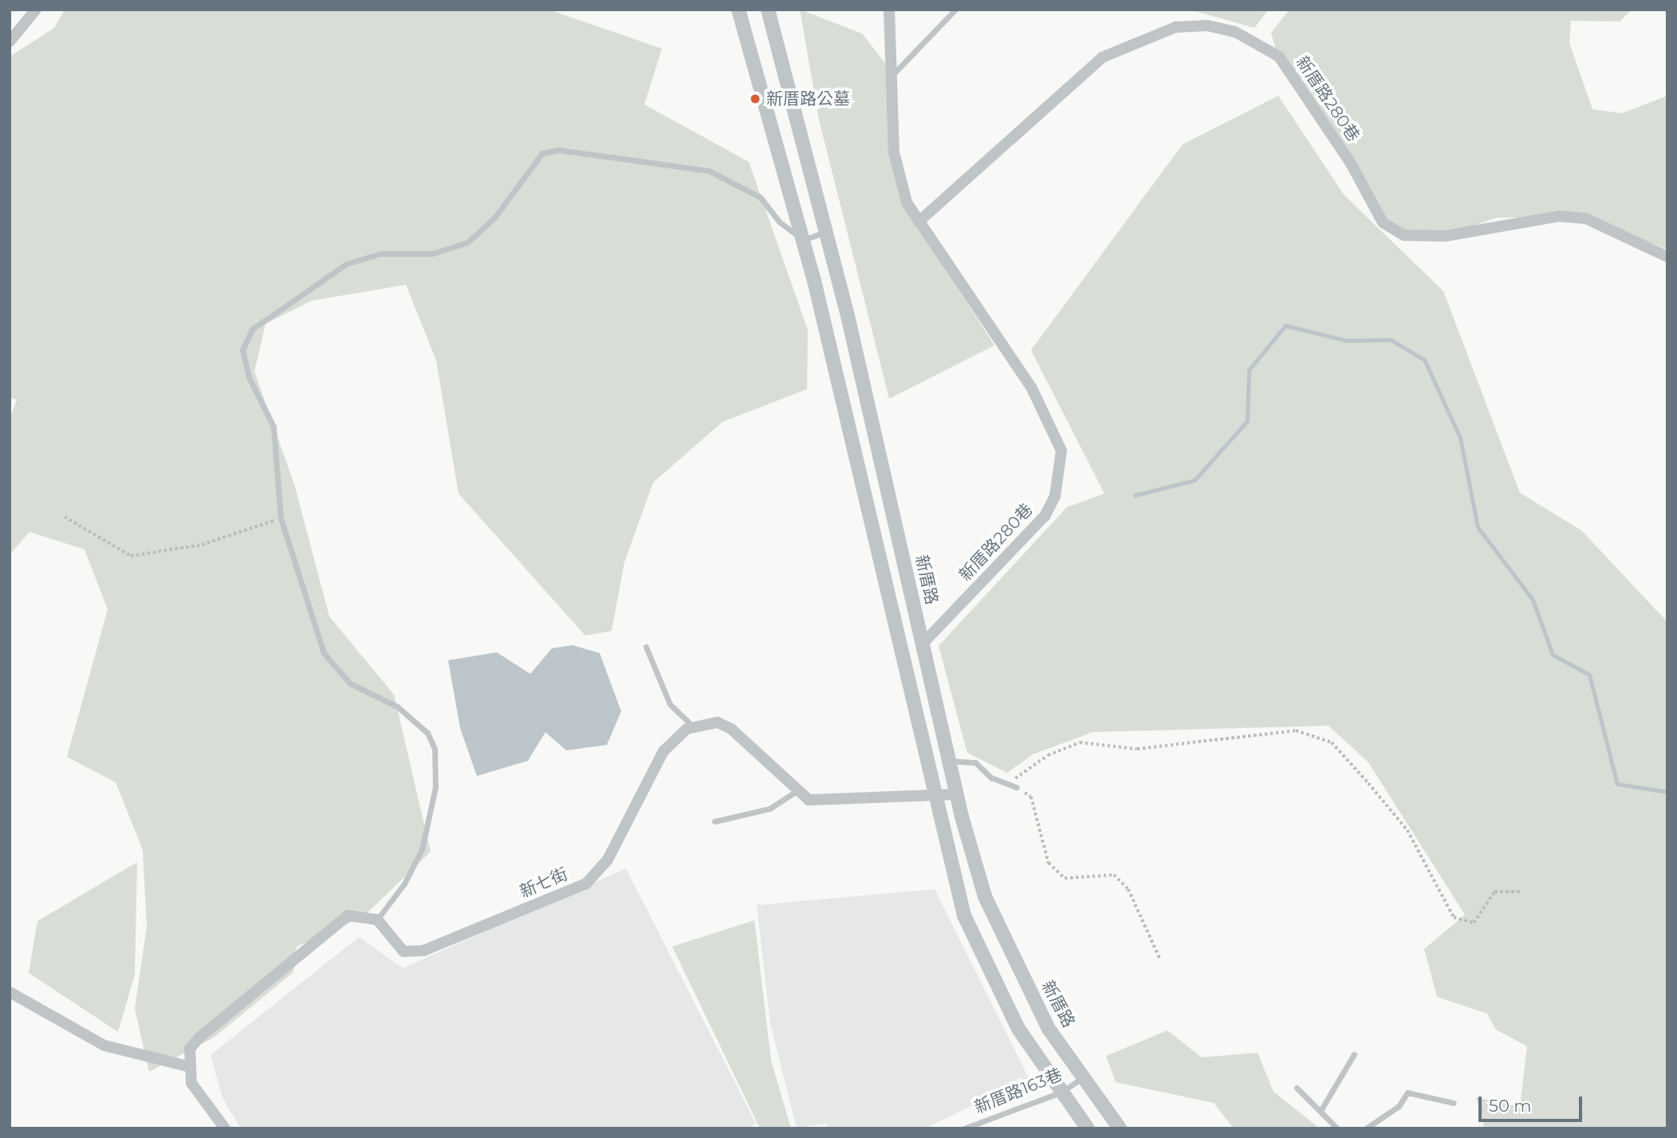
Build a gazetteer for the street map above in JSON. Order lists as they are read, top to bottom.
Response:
{
  "streets": {
    "street": ["新厝路280巷", "新厝路", "新七街"],
    "lane": ["新厝路163巷"]
  },
  "crossings": [
    ["新厝路280巷", "新厝路"],
    ["新厝路", "新七街"],
    ["新厝路", "新厝路163巷"]
  ],
  "places": ["新厝路公墓"],
  "scale_bar": "50 m"
}
